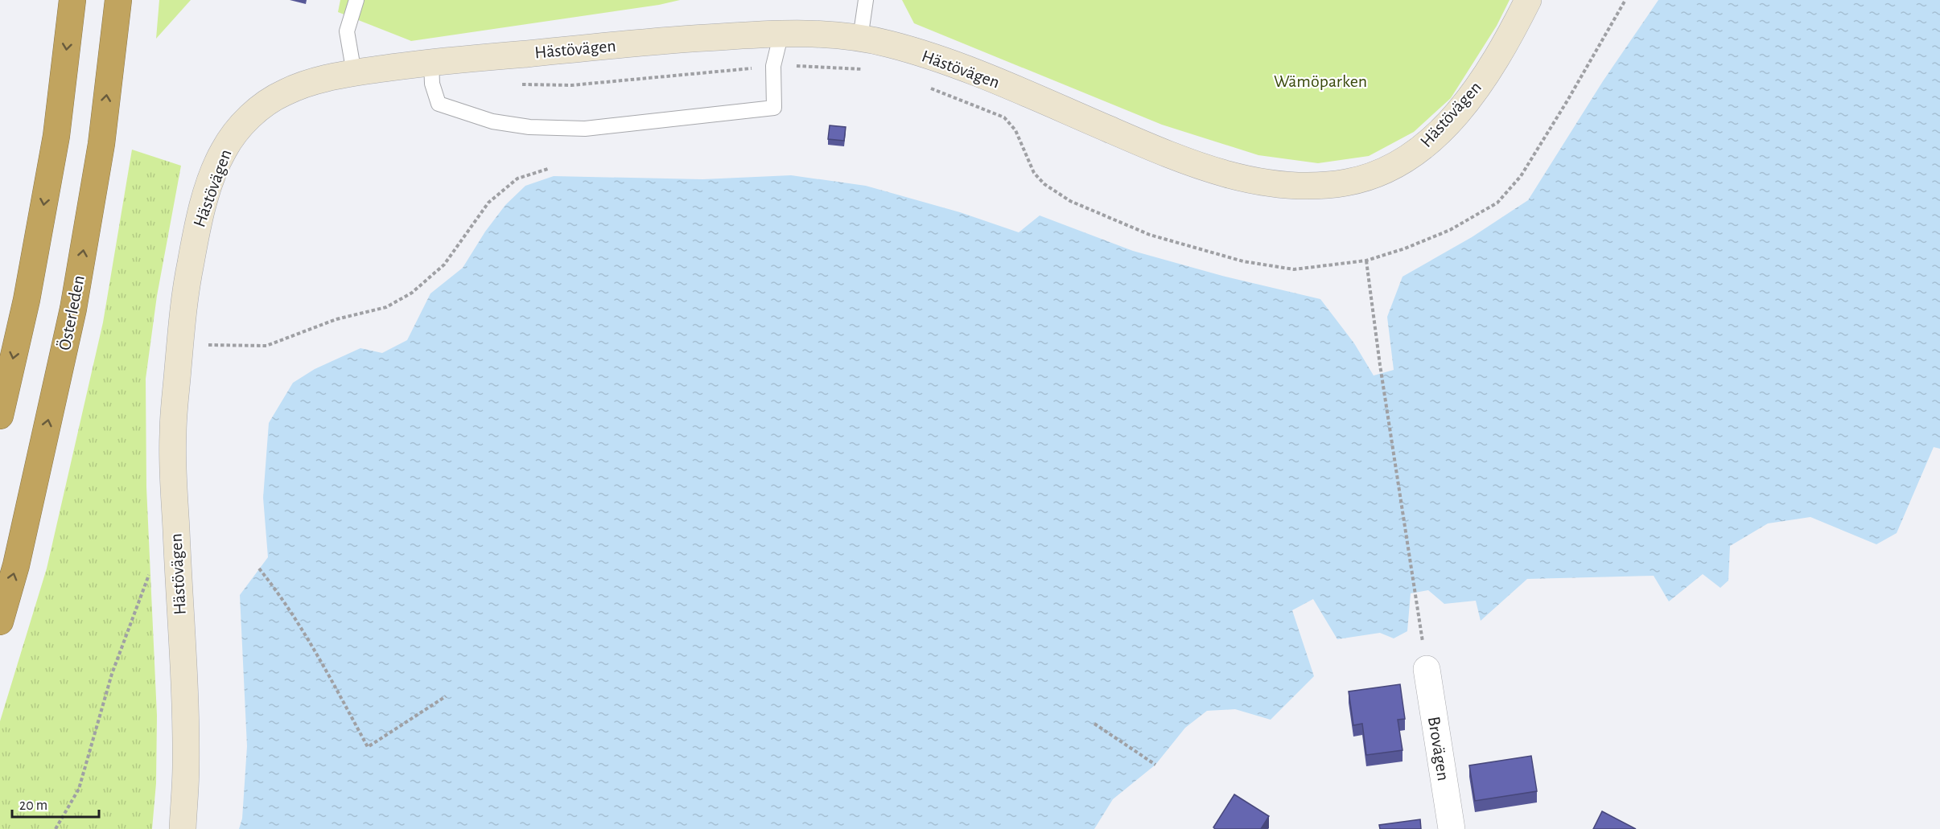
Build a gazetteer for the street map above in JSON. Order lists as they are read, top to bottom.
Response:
{
  "streets": {
    "highway": ["Österleden"],
    "street": ["Hästövägen", "Brovägen"]
  },
  "parks": ["Wämöparken"],
  "scale_bar": "20 m"
}
